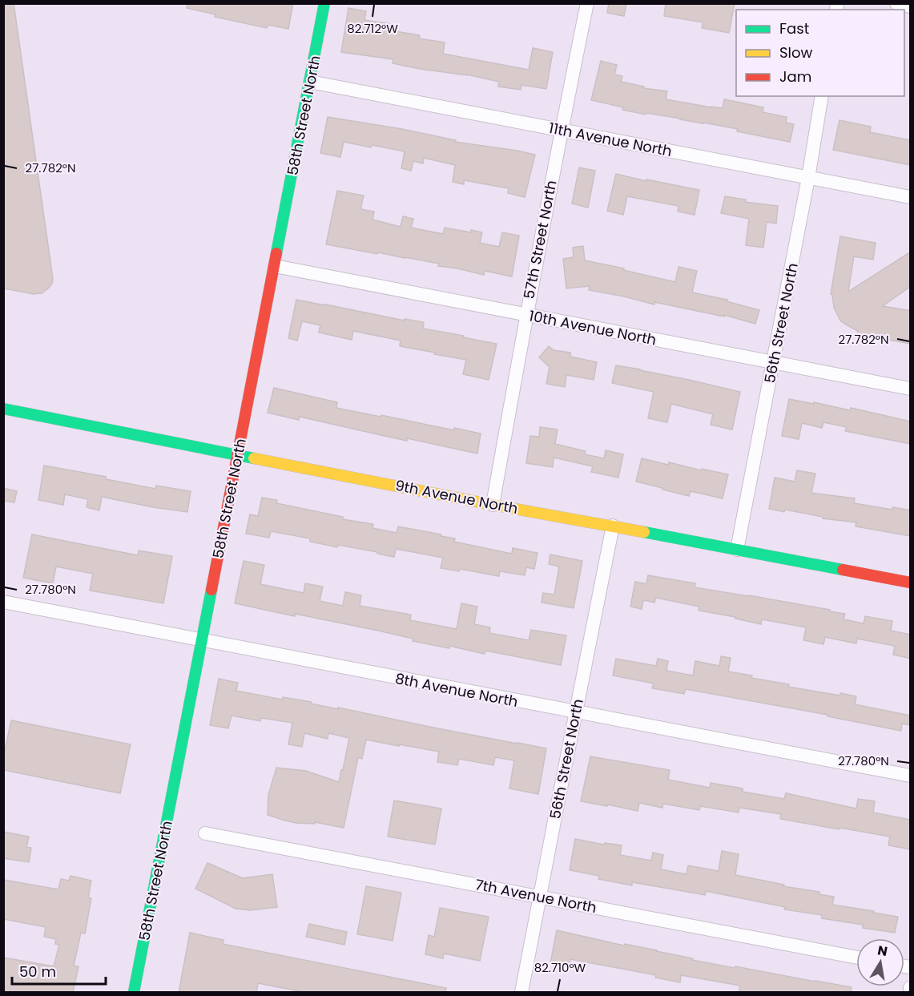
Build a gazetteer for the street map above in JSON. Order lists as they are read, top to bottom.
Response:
{
  "streets": {
    "street": [
      "58th Street North",
      "11th Avenue North",
      "57th Street North",
      "56th Street North",
      "10th Avenue North",
      "9th Avenue North",
      "8th Avenue North",
      "7th Avenue North"
    ]
  },
  "crossings": [
    ["58th Street North", "11th Avenue North"],
    ["58th Street North", "10th Avenue North"],
    ["58th Street North", "9th Avenue North"],
    ["58th Street North", "8th Avenue North"],
    ["11th Avenue North", "57th Street North"],
    ["11th Avenue North", "56th Street North"],
    ["57th Street North", "10th Avenue North"],
    ["57th Street North", "9th Avenue North"],
    ["56th Street North", "10th Avenue North"],
    ["56th Street North", "9th Avenue North"],
    ["56th Street North", "8th Avenue North"],
    ["56th Street North", "7th Avenue North"]
  ],
  "legend": ["Fast", "Slow", "Jam"],
  "scale_bar": "50 m",
  "north": "top",
  "coordinates": [
    "82.712°W",
    "27.782°N",
    "27.780°N",
    "82.710°W"
  ]
}
